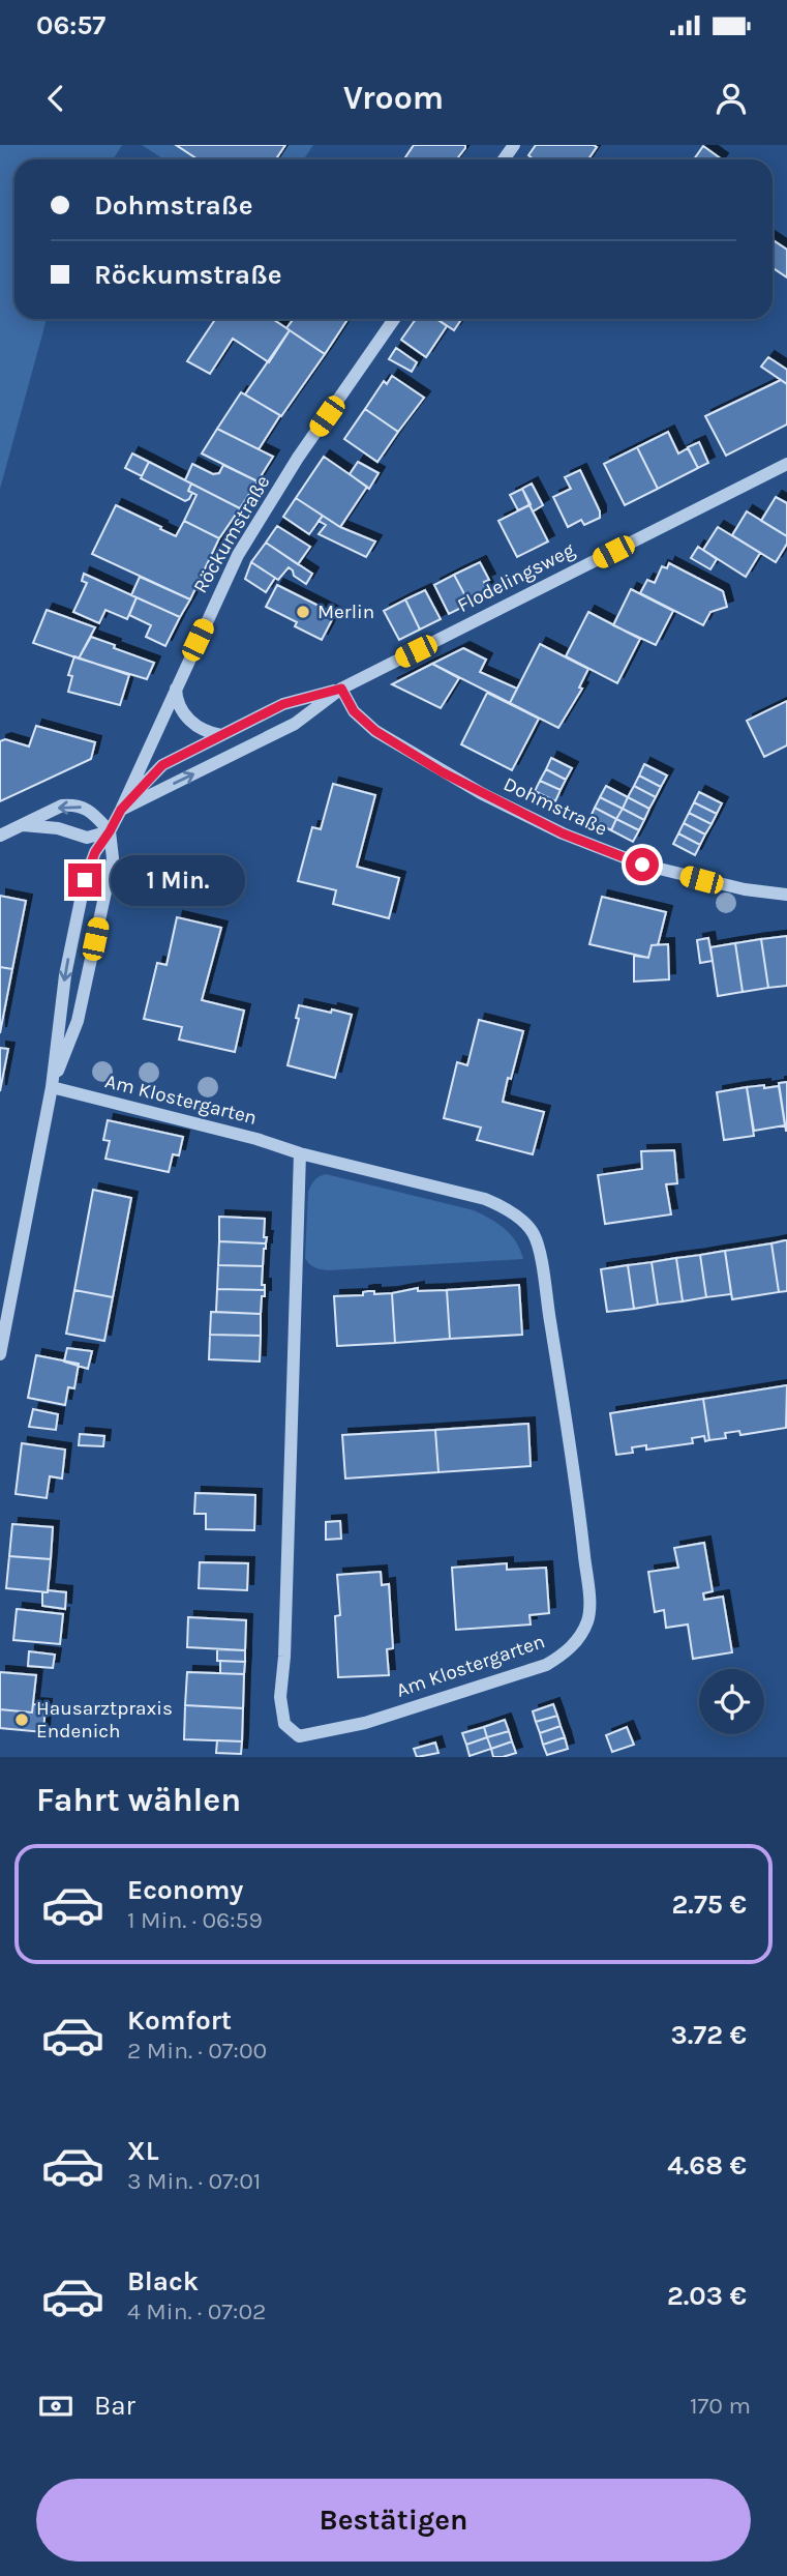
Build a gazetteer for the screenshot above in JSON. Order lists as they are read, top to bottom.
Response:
{
  "streets": {
    "street": [
      "Röckumstraße",
      "Flodelingsweg",
      "Dohmstraße",
      "Am Klostergarten"
    ]
  },
  "crossings": [
    ["Röckumstraße", "Flodelingsweg"],
    ["Röckumstraße", "Am Klostergarten"],
    ["Flodelingsweg", "Dohmstraße"]
  ],
  "places": ["Merlin", "Hausarztpraxis Endenich"],
  "page": {
    "status": "06:57",
    "header": "Vroom",
    "banner": ["Dohmstraße", "Röckumstraße"],
    "bubble": "1 Min.",
    "heading": "Fahrt wählen",
    "list": [
      {
        "name": "Economy",
        "note": "1 Min. · 06:59",
        "value": "2.75 €"
      },
      {
        "name": "Komfort",
        "note": "2 Min. · 07:00",
        "value": "3.72 €"
      },
      {
        "name": "XL",
        "note": "3 Min. · 07:01",
        "value": "4.68 €"
      },
      {
        "name": "Black",
        "note": "4 Min. · 07:02",
        "value": "2.03 €"
      }
    ],
    "pay": ["Bar", "170 m"],
    "buttons": "Bestätigen"
  }
}
